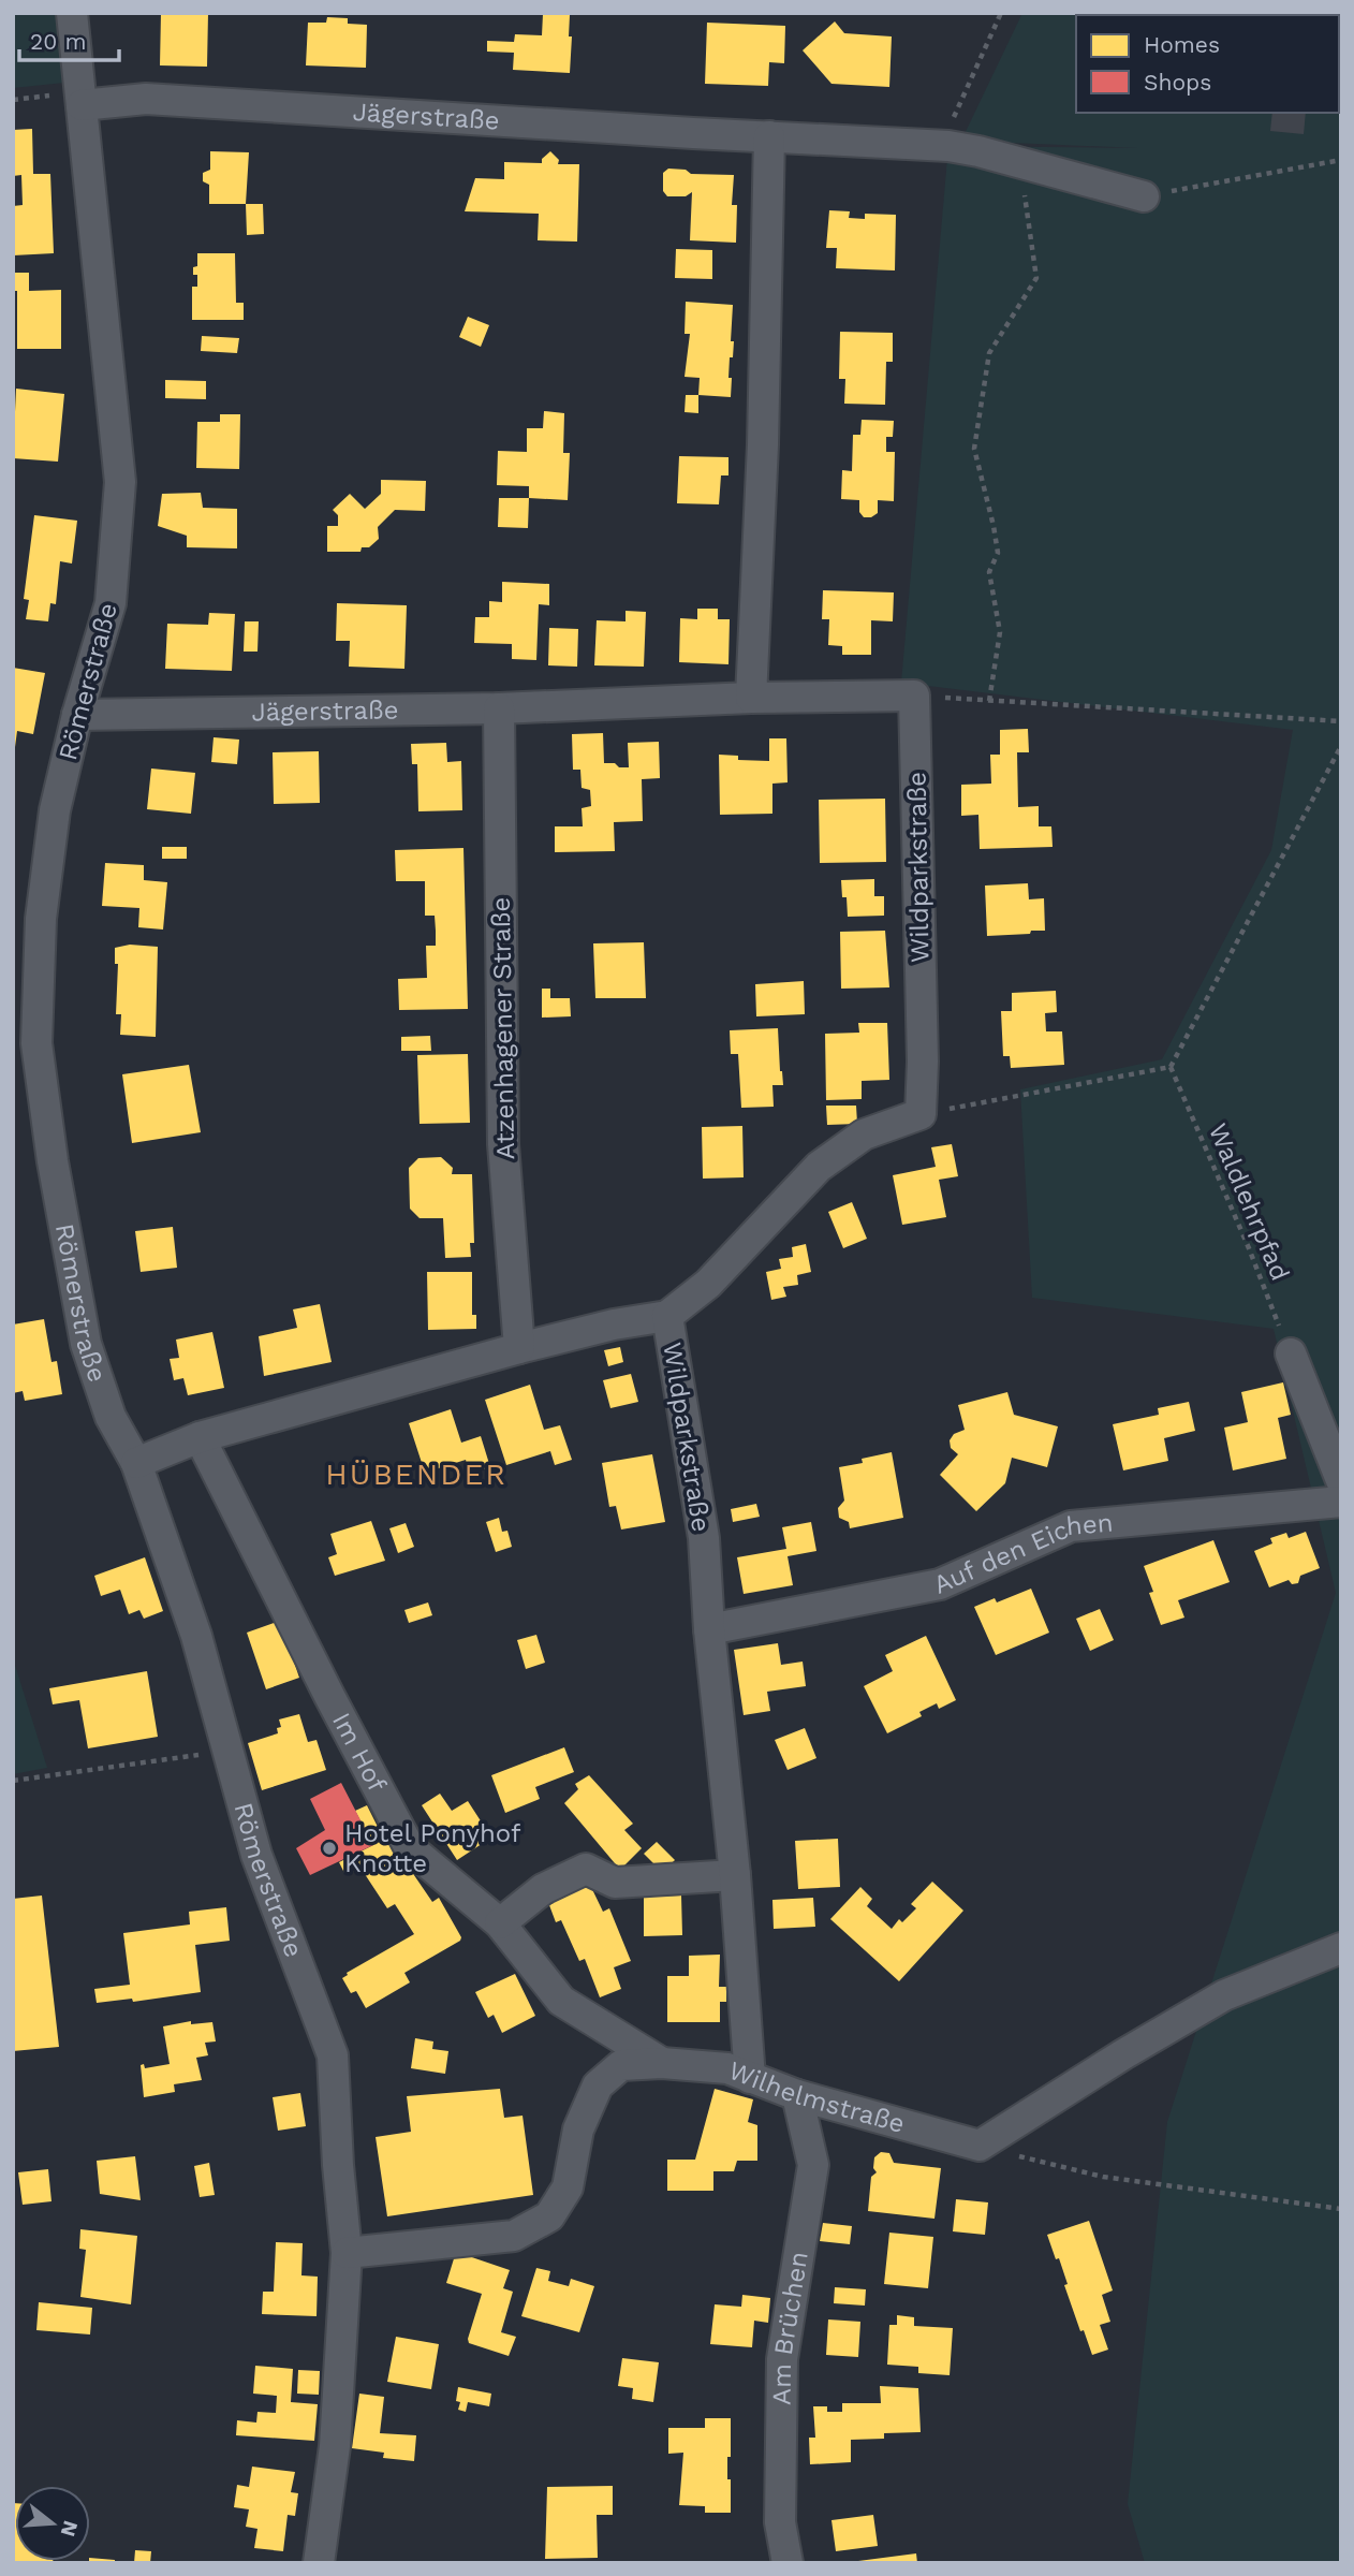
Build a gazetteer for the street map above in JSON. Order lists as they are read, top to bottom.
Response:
{
  "streets": {
    "street": [
      "Jägerstraße",
      "Römerstraße",
      "Wildparkstraße",
      "Atzenhagener Straße",
      "Auf den Eichen",
      "Im Hof",
      "Wilhelmstraße",
      "Am Brüchen"
    ],
    "path": ["Waldlehrpfad"]
  },
  "crossings": [
    ["Jägerstraße", "Römerstraße"],
    ["Jägerstraße", "Wildparkstraße"],
    ["Jägerstraße", "Atzenhagener Straße"],
    ["Römerstraße", "Wilhelmstraße"],
    ["Wildparkstraße", "Auf den Eichen"],
    ["Wildparkstraße", "Wilhelmstraße"],
    ["Im Hof", "Wilhelmstraße"],
    ["Wilhelmstraße", "Am Brüchen"]
  ],
  "districts": ["HÜBENDER"],
  "places": ["Hotel Ponyhof Knotte"],
  "legend": ["Homes", "Shops"],
  "scale_bar": "20 m",
  "north": "right"
}
